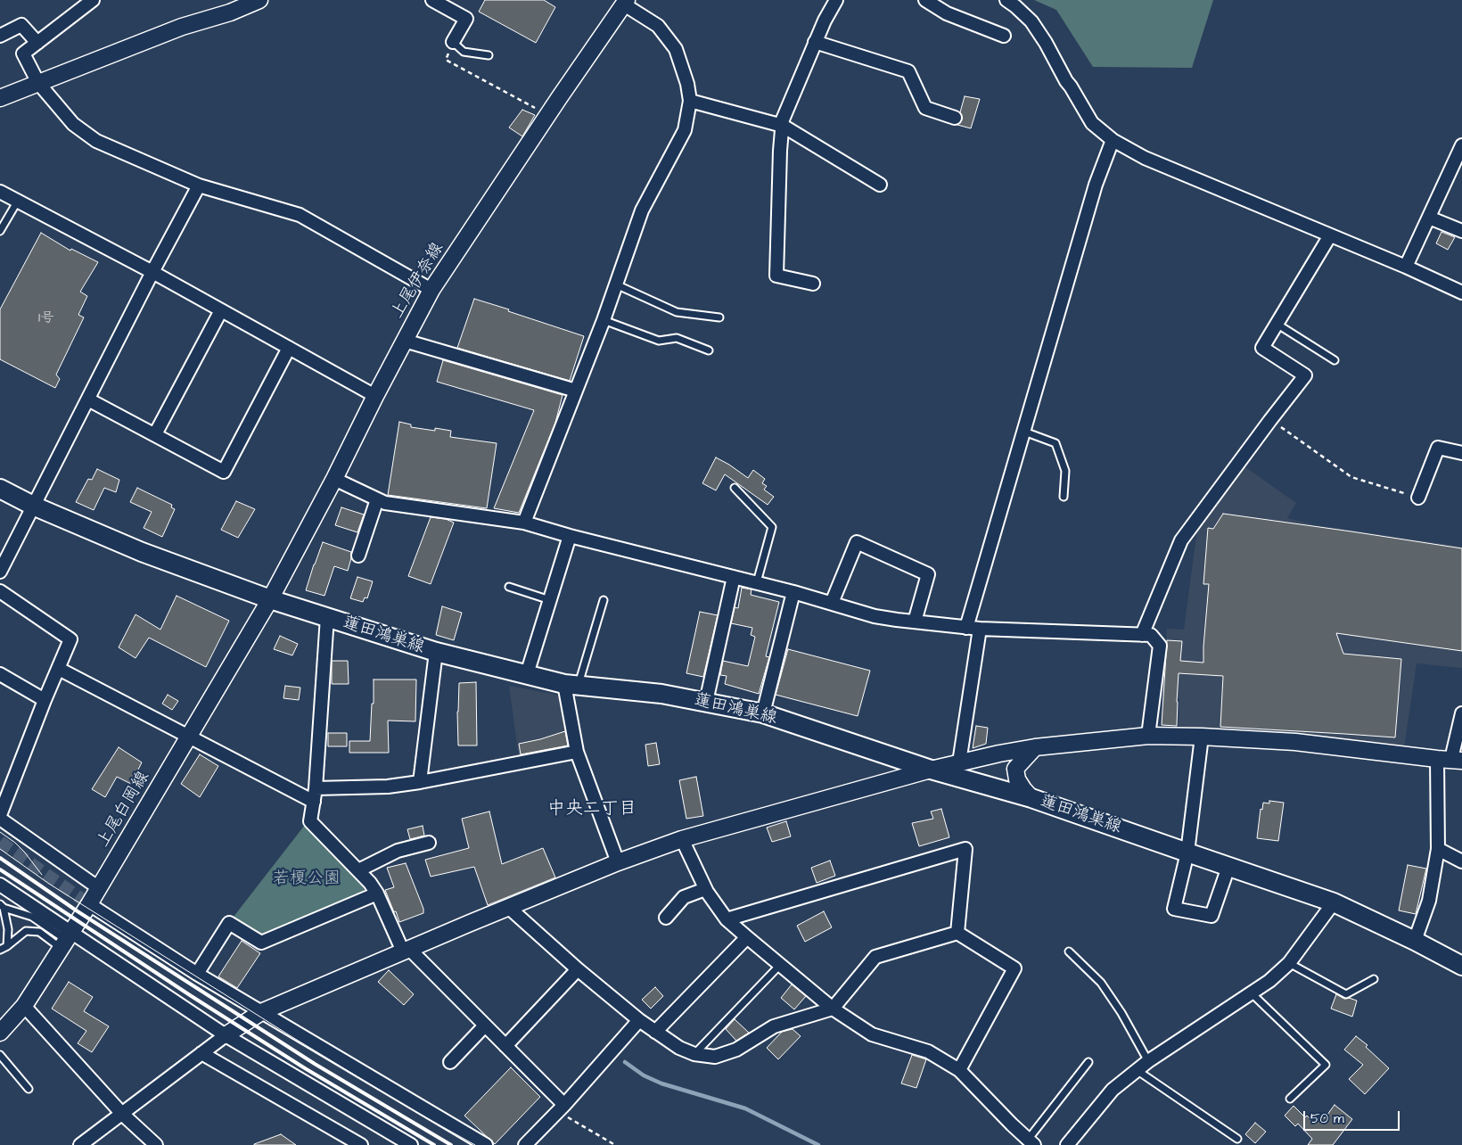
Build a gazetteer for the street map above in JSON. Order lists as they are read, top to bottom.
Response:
{
  "streets": {
    "main road": ["蓮田鴻巣線"],
    "street": ["上尾伊奈線", "上尾白岡線"]
  },
  "crossings": [
    ["上尾伊奈線", "蓮田鴻巣線"],
    ["上尾伊奈線", "上尾白岡線"],
    ["蓮田鴻巣線", "上尾白岡線"]
  ],
  "districts": ["中央二丁目"],
  "parks": ["若榎公園"],
  "house_numbers": ["1号"],
  "scale_bar": "50 m"
}
